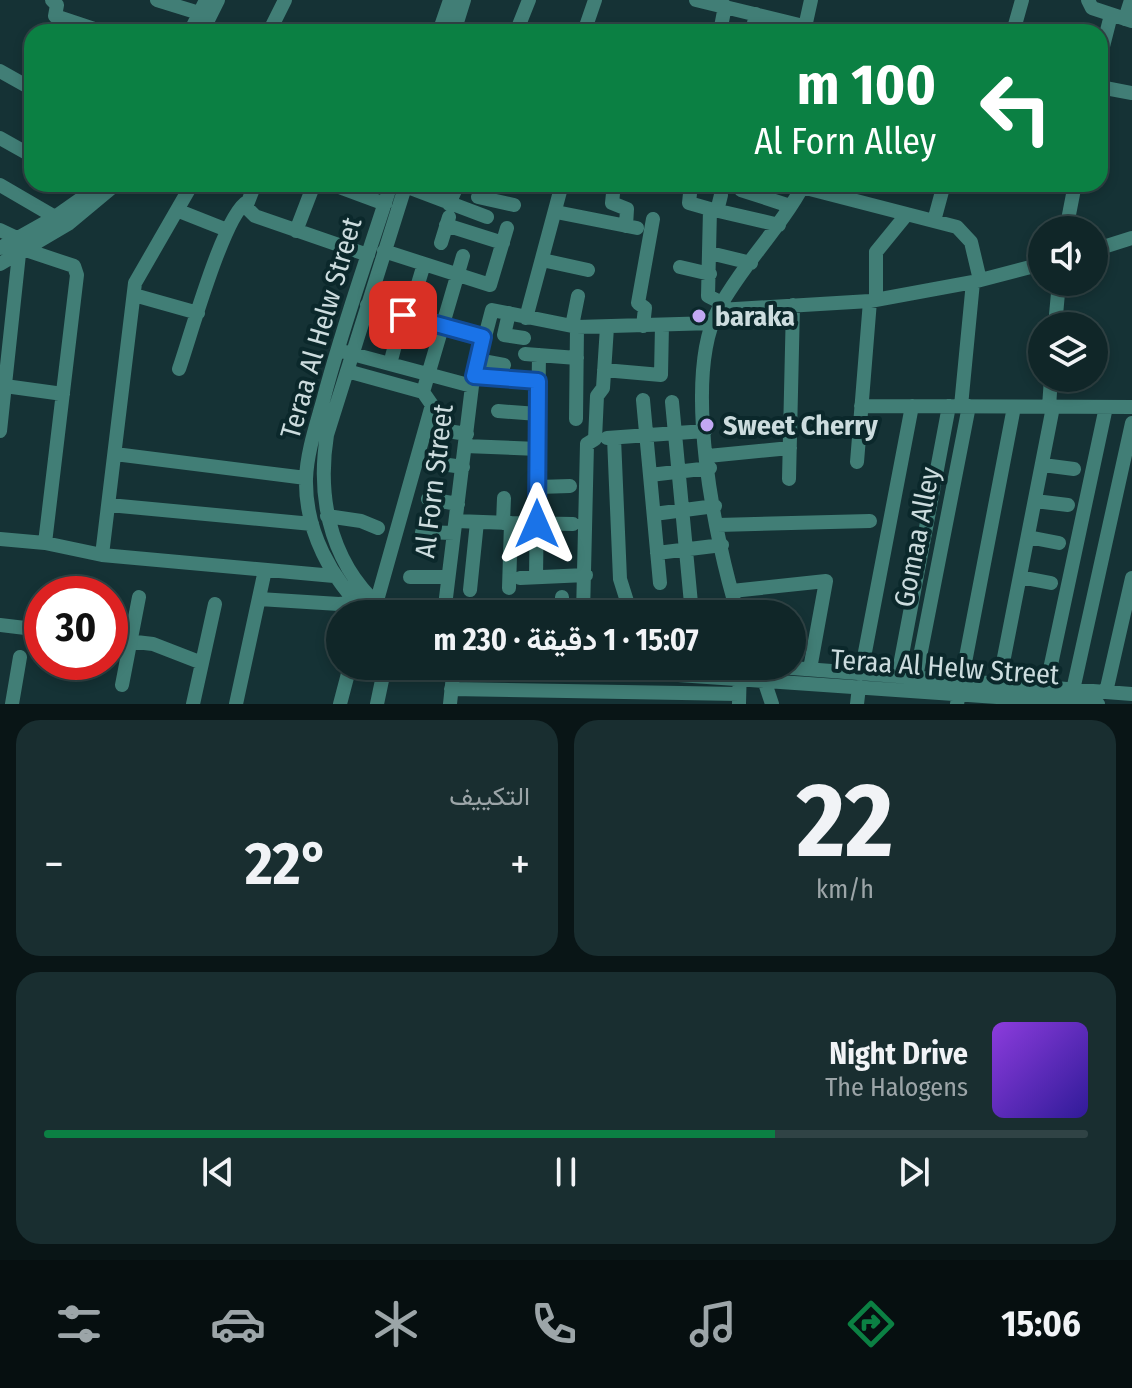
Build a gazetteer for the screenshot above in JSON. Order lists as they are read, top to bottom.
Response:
{
  "streets": {
    "street": ["Teraa Al Helw Street", "Al Forn Street", "Gomaa Alley"]
  },
  "crossings": [
    ["Teraa Al Helw Street", "Gomaa Alley"]
  ],
  "places": ["baraka", "Sweet Cherry"],
  "page": {
    "turn": ["100 m", "Al Forn Alley"],
    "limit": "30",
    "trip": "15:07 · 1 دقيقة · 230 m",
    "tile": [
      ["22", "km/h"],
      "التكييف"
    ],
    "heat": ["−", "22°", "+"],
    "song": ["Night Drive", "The Halogens"],
    "tabs": "15:06"
  }
}
